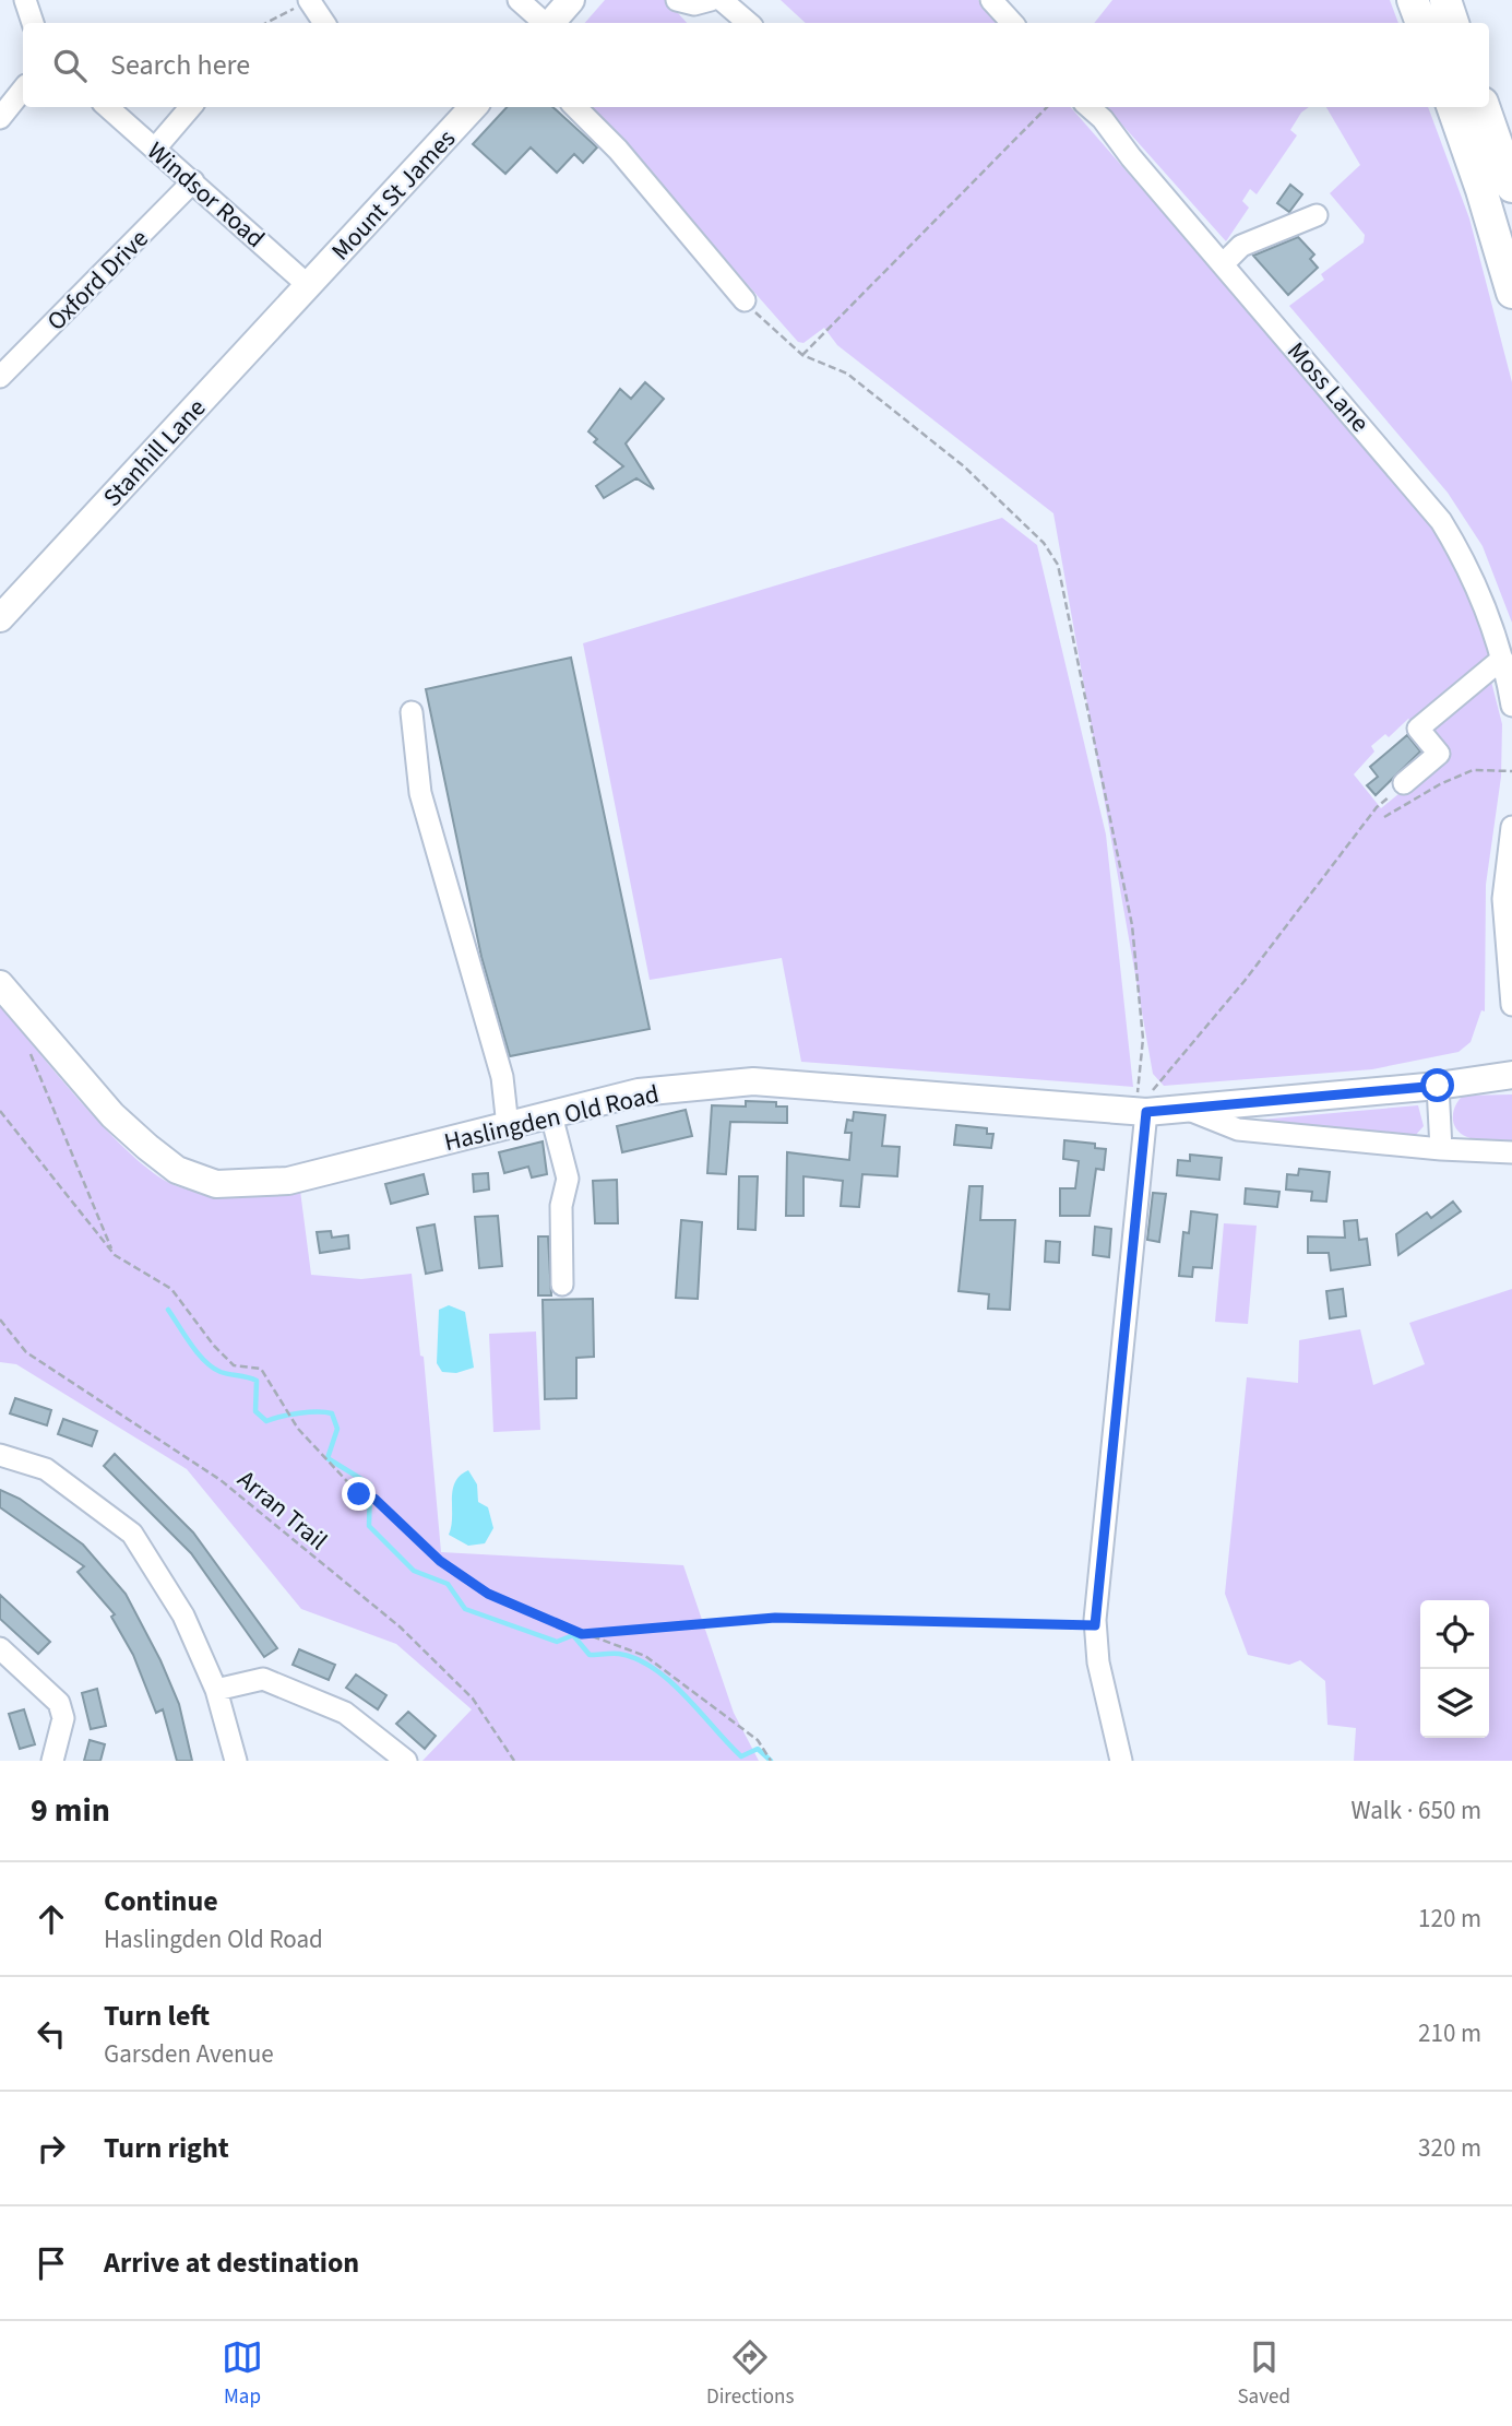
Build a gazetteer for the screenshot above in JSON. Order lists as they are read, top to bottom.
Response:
{
  "streets": {
    "main road": ["Mount St James", "Stanhill Lane", "Haslingden Old Road"],
    "street": ["Windsor Road", "Oxford Drive", "Moss Lane"],
    "path": ["Arran Trail"]
  },
  "crossings": [
    ["Windsor Road", "Mount St James"],
    ["Windsor Road", "Oxford Drive"],
    ["Windsor Road", "Stanhill Lane"],
    ["Mount St James", "Stanhill Lane"]
  ],
  "page": {
    "search": "Search here",
    "heading": ["9 min", "Walk · 650 m"],
    "list": [
      ["Continue", "Haslingden Old Road", "120 m"],
      ["Turn left", "Garsden Avenue", "210 m"],
      ["Turn right", "320 m"],
      "Arrive at destination"
    ],
    "nav": ["Map", "Directions", "Saved"]
  }
}
